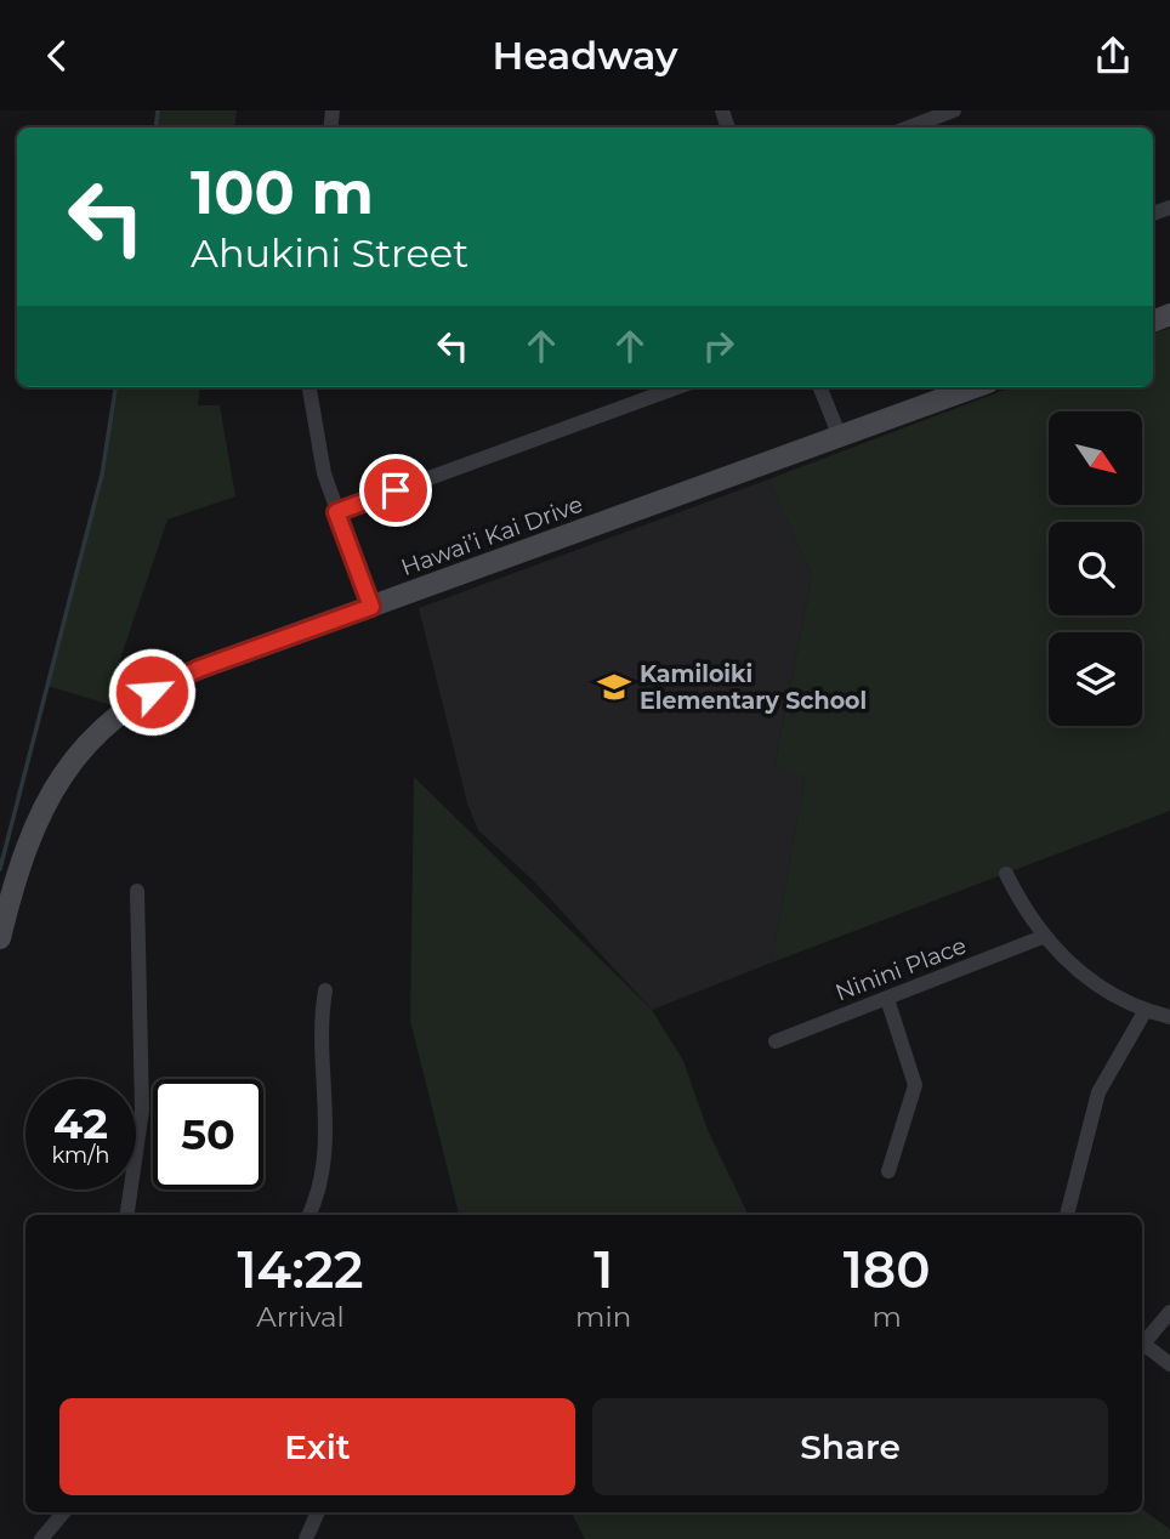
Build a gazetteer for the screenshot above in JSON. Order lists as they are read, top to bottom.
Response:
{
  "streets": {
    "main road": ["Hawai’i Kai Drive"],
    "street": ["Ninini Place"]
  },
  "places": {
    "school or university": ["Kamiloiki Elementary School"]
  },
  "north": "bottom right",
  "page": {
    "header": "Headway",
    "turn": ["100 m", "Ahukini Street"],
    "speed": "42 km/h",
    "limit": "50",
    "eta": [
      "14:22",
      "Arrival",
      "1",
      "min",
      "180",
      "m"
    ],
    "buttons": ["Exit", "Share"]
  }
}
